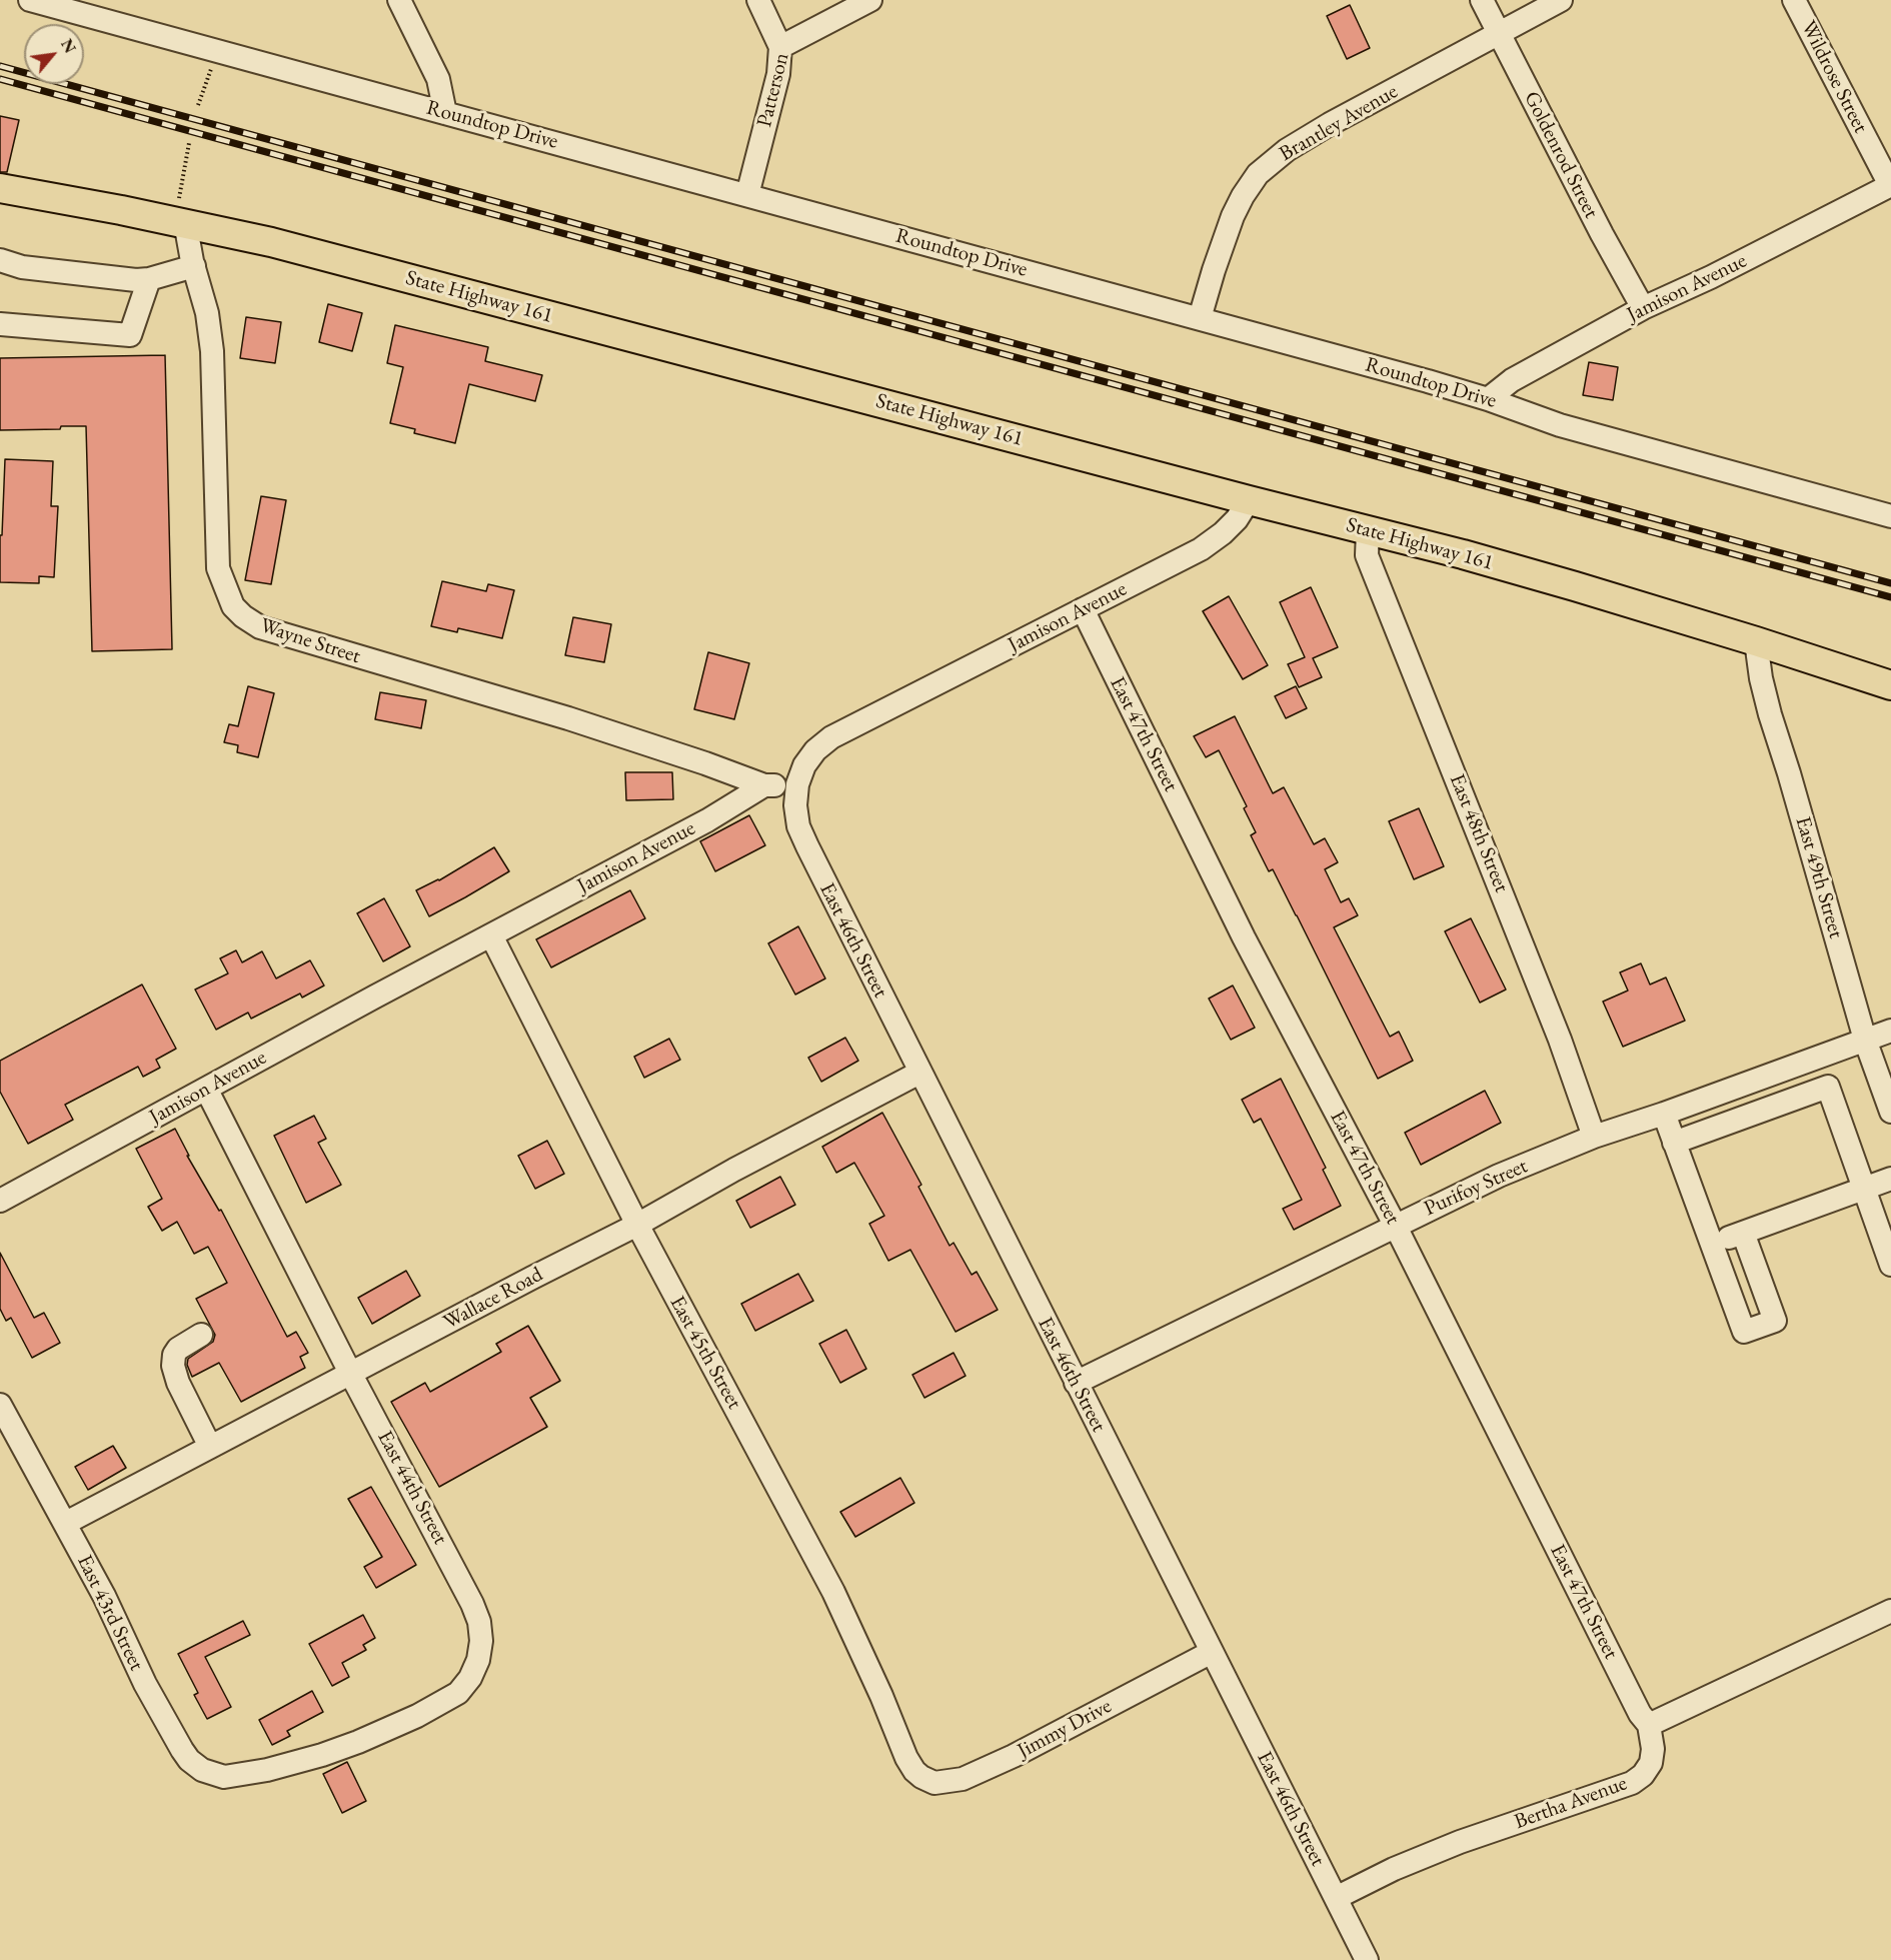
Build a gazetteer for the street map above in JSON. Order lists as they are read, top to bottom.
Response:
{
  "streets": {
    "main road": ["State Highway 161"],
    "street": [
      "Wildrose Street",
      "Patterson",
      "Brantley Avenue",
      "Roundtop Drive",
      "Goldenrod Street",
      "Jamison Avenue",
      "Wayne Street",
      "East 47th Street",
      "East 48th Street",
      "East 49th Street",
      "East 46th Street",
      "Purifoy Street",
      "Wallace Road",
      "East 45th Street",
      "East 44th Street",
      "East 43rd Street",
      "Jimmy Drive",
      "Bertha Avenue"
    ]
  },
  "crossings": [
    ["Wildrose Street", "Jamison Avenue"],
    ["Patterson", "Roundtop Drive"],
    ["Brantley Avenue", "Roundtop Drive"],
    ["Brantley Avenue", "Goldenrod Street"],
    ["Roundtop Drive", "Jamison Avenue"],
    ["Goldenrod Street", "Jamison Avenue"],
    ["Jamison Avenue", "State Highway 161"],
    ["Jamison Avenue", "Wayne Street"],
    ["Jamison Avenue", "East 47th Street"],
    ["Jamison Avenue", "East 46th Street"],
    ["Jamison Avenue", "East 45th Street"],
    ["Jamison Avenue", "East 44th Street"],
    ["State Highway 161", "Wayne Street"],
    ["State Highway 161", "East 48th Street"],
    ["State Highway 161", "East 49th Street"],
    ["East 47th Street", "Purifoy Street"],
    ["East 47th Street", "Bertha Avenue"],
    ["East 48th Street", "Purifoy Street"],
    ["East 49th Street", "Purifoy Street"],
    ["East 46th Street", "Purifoy Street"],
    ["East 46th Street", "Wallace Road"],
    ["East 46th Street", "Jimmy Drive"],
    ["East 46th Street", "Bertha Avenue"],
    ["Wallace Road", "East 45th Street"],
    ["Wallace Road", "East 44th Street"],
    ["Wallace Road", "East 43rd Street"],
    ["East 45th Street", "Jimmy Drive"],
    ["East 44th Street", "East 43rd Street"]
  ],
  "north": "top right"
}
